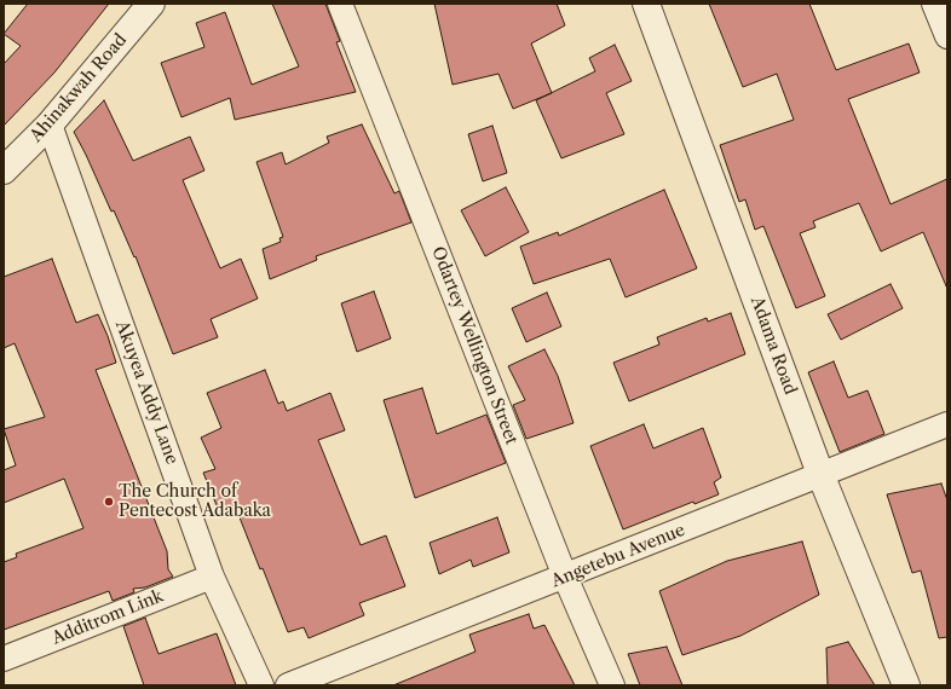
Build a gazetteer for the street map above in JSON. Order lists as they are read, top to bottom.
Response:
{
  "streets": {
    "street": [
      "Ahinakwah Road",
      "Odartey Wellington Street",
      "Adama Road",
      "Akuyea Addy Lane",
      "Angetebu Avenue",
      "Additrom Link"
    ]
  },
  "crossings": [
    ["Ahinakwah Road", "Akuyea Addy Lane"],
    ["Odartey Wellington Street", "Angetebu Avenue"],
    ["Adama Road", "Angetebu Avenue"],
    ["Akuyea Addy Lane", "Additrom Link"]
  ],
  "places": ["The Church of Pentecost Adabaka"]
}
